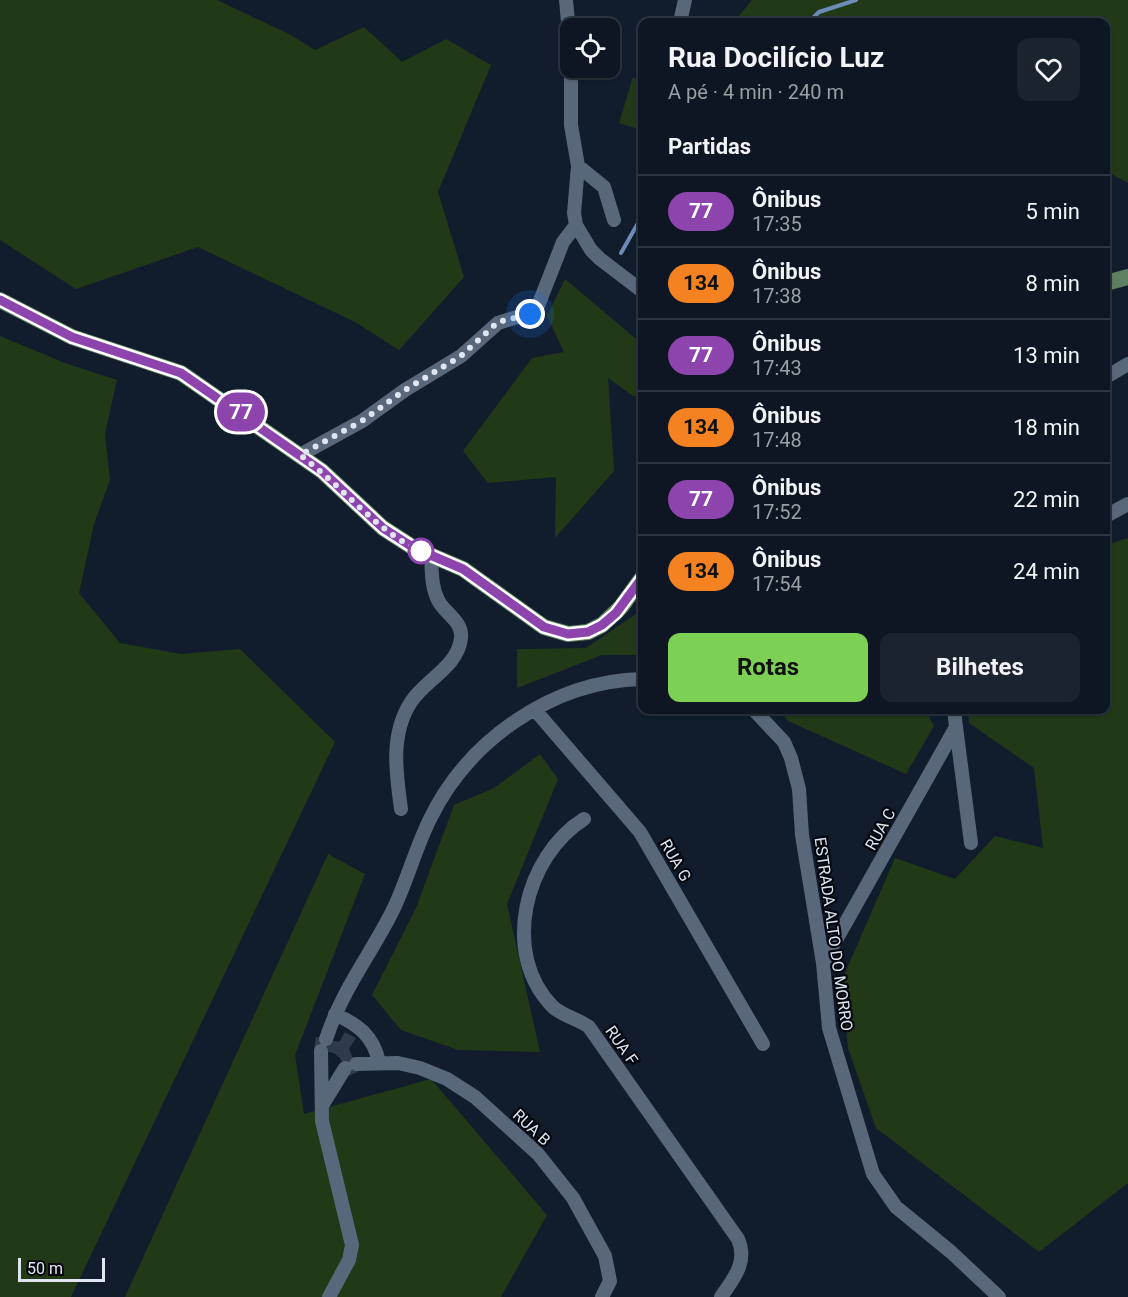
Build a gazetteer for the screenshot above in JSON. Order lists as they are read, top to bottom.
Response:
{
  "streets": {
    "street": [
      "RUA C",
      "RUA G",
      "ESTRADA ALTO DO MORRO",
      "RUA F",
      "RUA B"
    ]
  },
  "crossings": [
    ["RUA C", "ESTRADA ALTO DO MORRO"]
  ],
  "lines": ["bus line 77"],
  "scale_bar": "50 m",
  "page": {
    "on_map": "77",
    "heading": [
      ["Rua Docilício Luz", "A pé · 4 min · 240 m"],
      "Partidas"
    ],
    "list": [
      {
        "mark": "77",
        "name": "Ônibus",
        "note": "17:35",
        "value": "5 min"
      },
      {
        "mark": "134",
        "name": "Ônibus",
        "note": "17:38",
        "value": "8 min"
      },
      {
        "mark": "77",
        "name": "Ônibus",
        "note": "17:43",
        "value": "13 min"
      },
      {
        "mark": "134",
        "name": "Ônibus",
        "note": "17:48",
        "value": "18 min"
      },
      {
        "mark": "77",
        "name": "Ônibus",
        "note": "17:52",
        "value": "22 min"
      },
      {
        "mark": "134",
        "name": "Ônibus",
        "note": "17:54",
        "value": "24 min"
      }
    ],
    "buttons": ["Rotas", "Bilhetes"],
    "scale": "50 m"
  }
}
